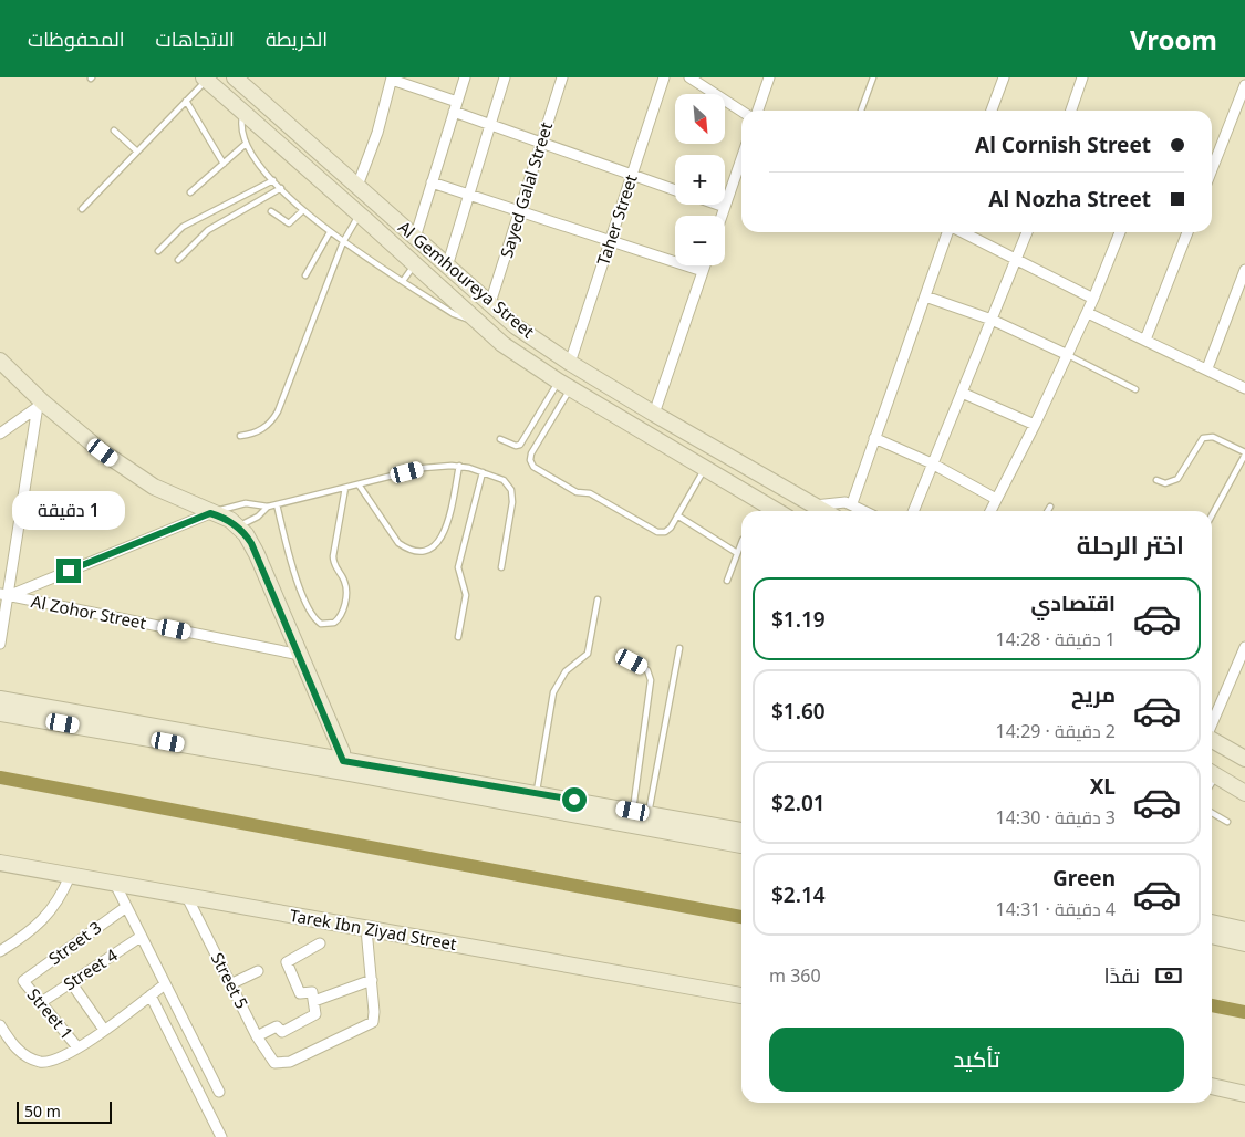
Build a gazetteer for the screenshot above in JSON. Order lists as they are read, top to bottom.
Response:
{
  "streets": {
    "main road": ["Al Gemhoureya Street", "Tarek Ibn Ziyad Street"],
    "street": [
      "Sayed Galal Street",
      "Taher Street",
      "Al Zohor Street",
      "Street 3",
      "Street 4",
      "Street 5",
      "Street 1"
    ]
  },
  "crossings": [
    ["Sayed Galal Street", "Al Gemhoureya Street"],
    ["Taher Street", "Al Gemhoureya Street"],
    ["Tarek Ibn Ziyad Street", "Street 5"],
    ["Street 3", "Street 1"],
    ["Street 4", "Street 1"]
  ],
  "scale_bar": "50 m",
  "north": "bottom right",
  "page": {
    "header": "Vroom",
    "nav": ["الخريطة", "الاتجاهات", "المحفوظات"],
    "map_buttons": ["+", "−"],
    "banner": ["Al Cornish Street", "Al Nozha Street"],
    "bubble": "1 دقيقة",
    "heading": "اختر الرحلة",
    "list": [
      {
        "name": "اقتصادي",
        "note": "1 دقيقة · 14:28",
        "value": "$1.19"
      },
      {
        "name": "مريح",
        "note": "2 دقيقة · 14:29",
        "value": "$1.60"
      },
      {
        "name": "XL",
        "note": "3 دقيقة · 14:30",
        "value": "$2.01"
      },
      {
        "name": "Green",
        "note": "4 دقيقة · 14:31",
        "value": "$2.14"
      }
    ],
    "pay": ["نقدًا", "360 m"],
    "buttons": "تأكيد",
    "scale": "50 m"
  }
}
